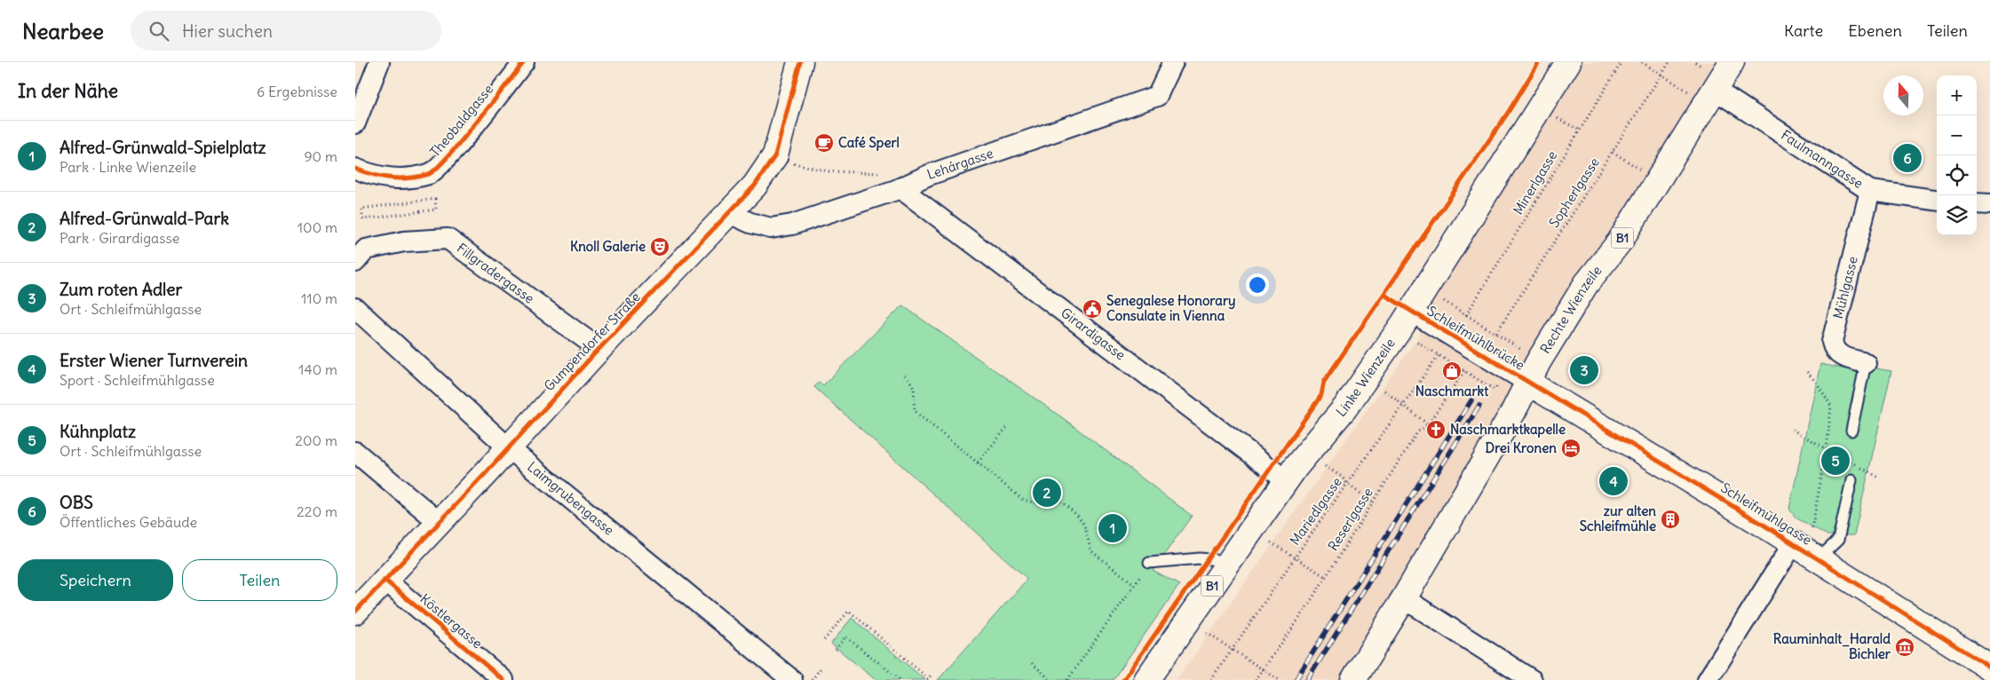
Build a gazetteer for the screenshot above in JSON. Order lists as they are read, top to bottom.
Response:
{
  "streets": {
    "main road": [
      "B1",
      "Rechte Wienzeile",
      "Gumpendorfer Straße",
      "Linke Wienzeile",
      "Schleifmühlgasse"
    ],
    "street": [
      "Theobaldgasse",
      "Faulmanngasse",
      "Lehárgasse",
      "Fillgradergasse",
      "Mühlgasse",
      "Girardigasse",
      "Schleifmühlbrücke",
      "Laimgrubengasse",
      "Köstlergasse"
    ],
    "path": [
      "Minerlgasse",
      "Sopherlgasse",
      "Mariedlgasse",
      "Reserlgasse"
    ]
  },
  "crossings": [
    ["Faulmanngasse", "Mühlgasse"],
    ["Faulmanngasse", "Rechte Wienzeile"],
    ["Lehárgasse", "Girardigasse"],
    ["Lehárgasse", "Gumpendorfer Straße"],
    ["Fillgradergasse", "Gumpendorfer Straße"],
    ["Rechte Wienzeile", "Schleifmühlbrücke"],
    ["Rechte Wienzeile", "Schleifmühlgasse"],
    ["Girardigasse", "Linke Wienzeile"],
    ["Schleifmühlbrücke", "Linke Wienzeile"],
    ["Schleifmühlbrücke", "Schleifmühlgasse"],
    ["Gumpendorfer Straße", "Laimgrubengasse"],
    ["Gumpendorfer Straße", "Köstlergasse"],
    ["Mariedlgasse", "Reserlgasse"]
  ],
  "places": {
    "cafe": ["Café Sperl"],
    "theatre": ["Knoll Galerie"],
    "public building": ["Senegalese Honorary Consulate in Vienna"],
    "shop": ["Naschmarkt"],
    "church": ["Naschmarktkapelle"],
    "hotel": ["Drei Kronen"],
    "building": ["zur alten Schleifmühle"],
    "museum": ["Rauminhalt_Harald Bichler"]
  },
  "north": "top",
  "page": {
    "header": "Nearbee",
    "search": "Hier suchen",
    "nav": ["Karte", "Ebenen", "Teilen"],
    "heading": ["In der Nähe", "6 Ergebnisse"],
    "map_buttons": ["+", "−"],
    "list": [
      {
        "mark": "1",
        "name": "Alfred-Grünwald-Spielplatz",
        "note": "Park · Linke Wienzeile",
        "value": "90 m"
      },
      {
        "mark": "2",
        "name": "Alfred-Grünwald-Park",
        "note": "Park · Girardigasse",
        "value": "100 m"
      },
      {
        "mark": "3",
        "name": "Zum roten Adler",
        "note": "Ort · Schleifmühlgasse",
        "value": "110 m"
      },
      {
        "mark": "4",
        "name": "Erster Wiener Turnverein",
        "note": "Sport · Schleifmühlgasse",
        "value": "140 m"
      },
      {
        "mark": "5",
        "name": "Kühnplatz",
        "note": "Ort · Schleifmühlgasse",
        "value": "200 m"
      },
      {
        "mark": "6",
        "name": "OBS",
        "note": "Öffentliches Gebäude",
        "value": "220 m"
      }
    ],
    "pins": [
      "6",
      "3",
      "5",
      "4",
      "2",
      "1"
    ],
    "buttons": ["Speichern", "Teilen"]
  }
}
